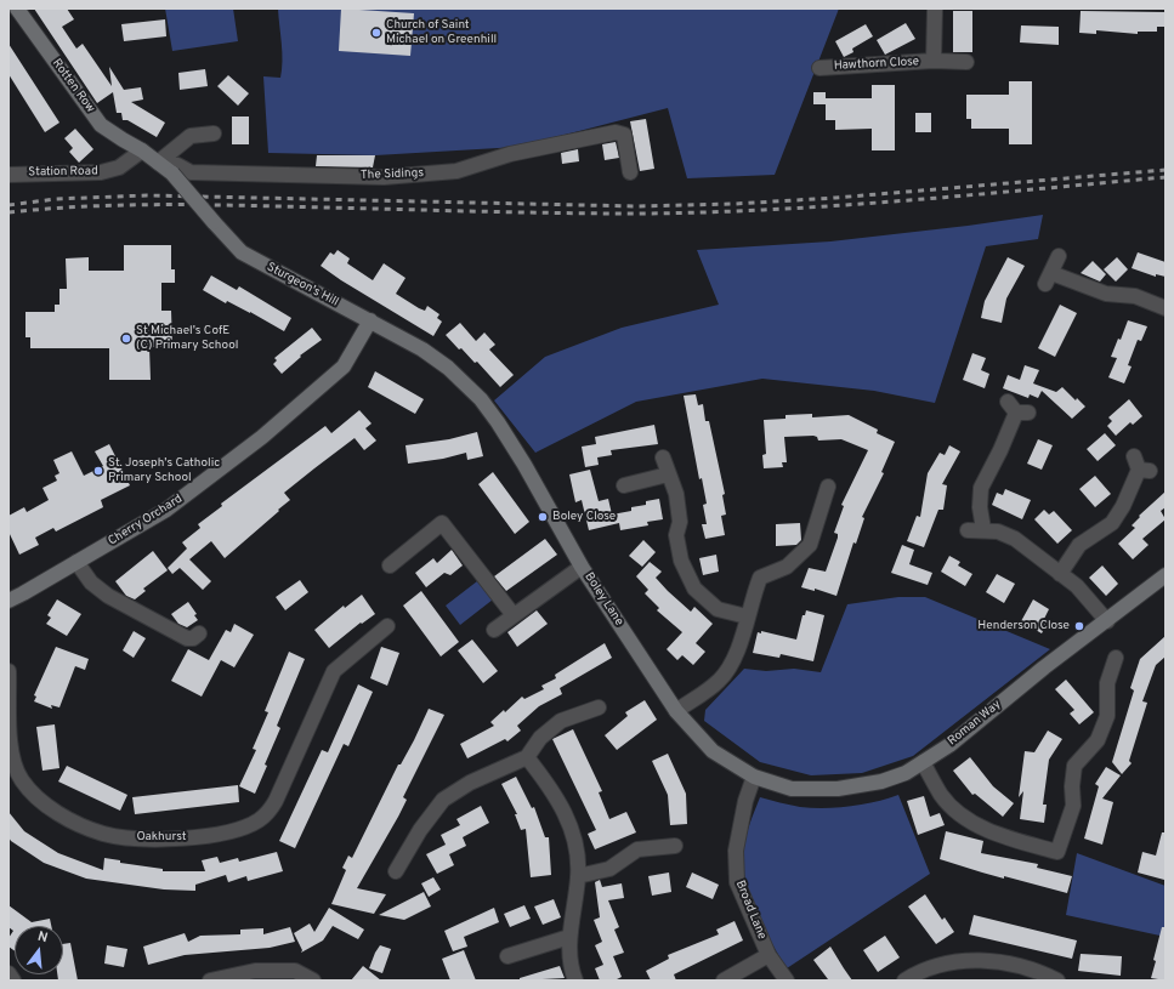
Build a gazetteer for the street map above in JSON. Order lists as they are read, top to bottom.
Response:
{
  "streets": {
    "street": [
      "Hawthorn Close",
      "Rotten Row",
      "Station Road",
      "The Sidings",
      "Sturgeon's Hill",
      "Cherry Orchard",
      "Boley Lane",
      "Roman Way",
      "Oakhurst",
      "Broad Lane"
    ]
  },
  "crossings": [
    ["Rotten Row", "Station Road"],
    ["Rotten Row", "Sturgeon's Hill"],
    ["Station Road", "Sturgeon's Hill"],
    ["The Sidings", "Sturgeon's Hill"],
    ["Sturgeon's Hill", "Cherry Orchard"],
    ["Sturgeon's Hill", "Boley Lane"],
    ["Boley Lane", "Roman Way"],
    ["Boley Lane", "Broad Lane"],
    ["Roman Way", "Broad Lane"]
  ],
  "places": [
    "Church of Saint Michael on Greenhill",
    "St Michael's CofE (C) Primary School",
    "St. Joseph's Catholic Primary School",
    "Boley Close",
    "Henderson Close"
  ],
  "north": "top"
}
